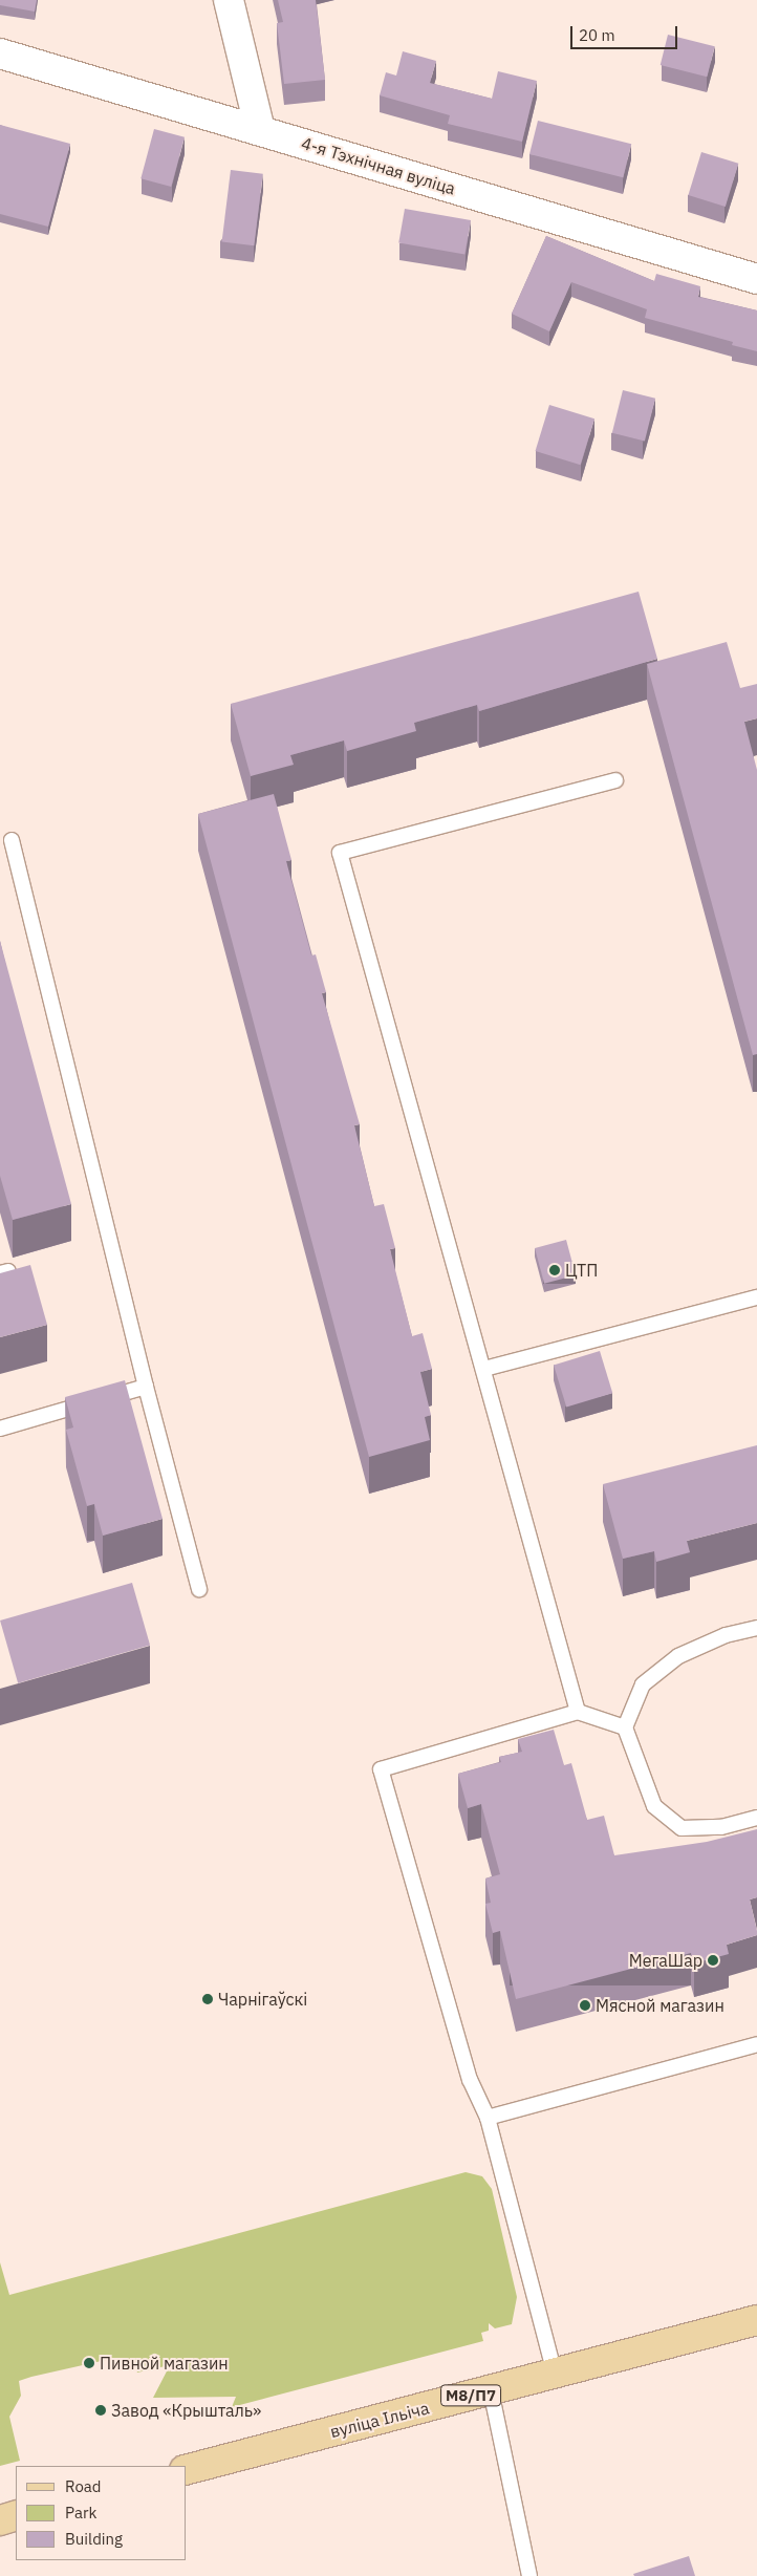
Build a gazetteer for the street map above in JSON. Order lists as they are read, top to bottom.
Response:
{
  "streets": {
    "main road": ["М8/П7", "вуліца Ільіча"],
    "street": ["4-я Тэхнічная вуліца"]
  },
  "places": [
    "ЦТП",
    "МегаШар",
    "Чарнігаўскі",
    "Мясной магазин",
    "Пивной магазин",
    "Завод «Крышталь»"
  ],
  "legend": ["Road", "Park", "Building"],
  "scale_bar": "20 m"
}
